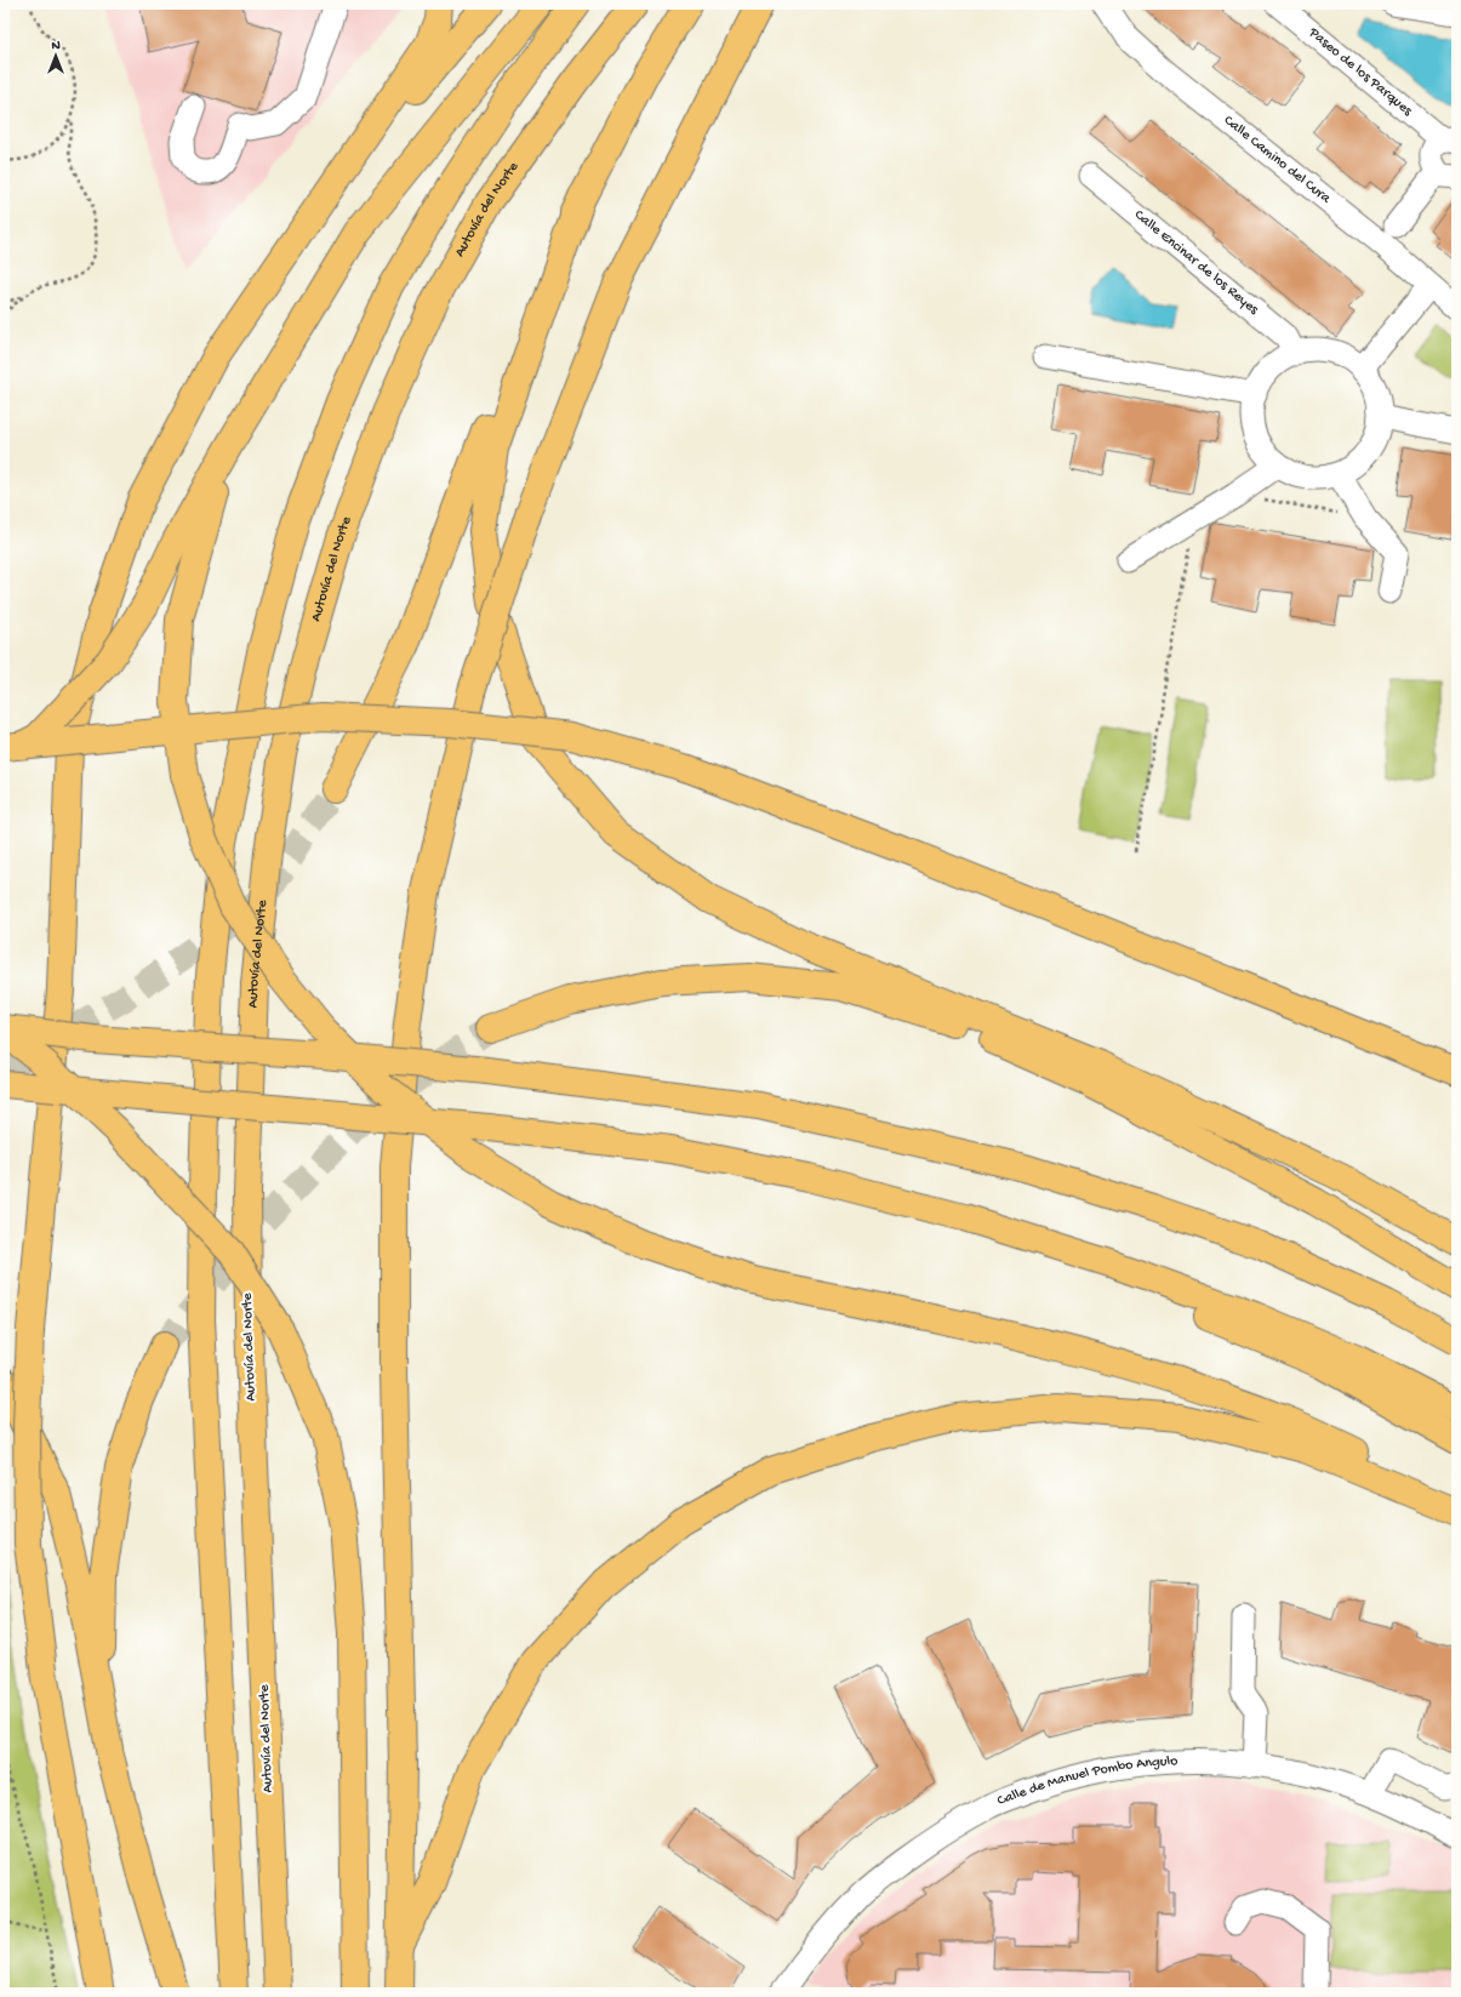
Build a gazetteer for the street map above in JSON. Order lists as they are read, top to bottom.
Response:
{
  "streets": {
    "highway": ["Autovía del Norte"],
    "street": [
      "Paseo de los Parques",
      "Calle Camino del Cura",
      "Calle Encinar de los Reyes",
      "Calle de Manuel Pombo Angulo"
    ]
  },
  "north": "top"
}
